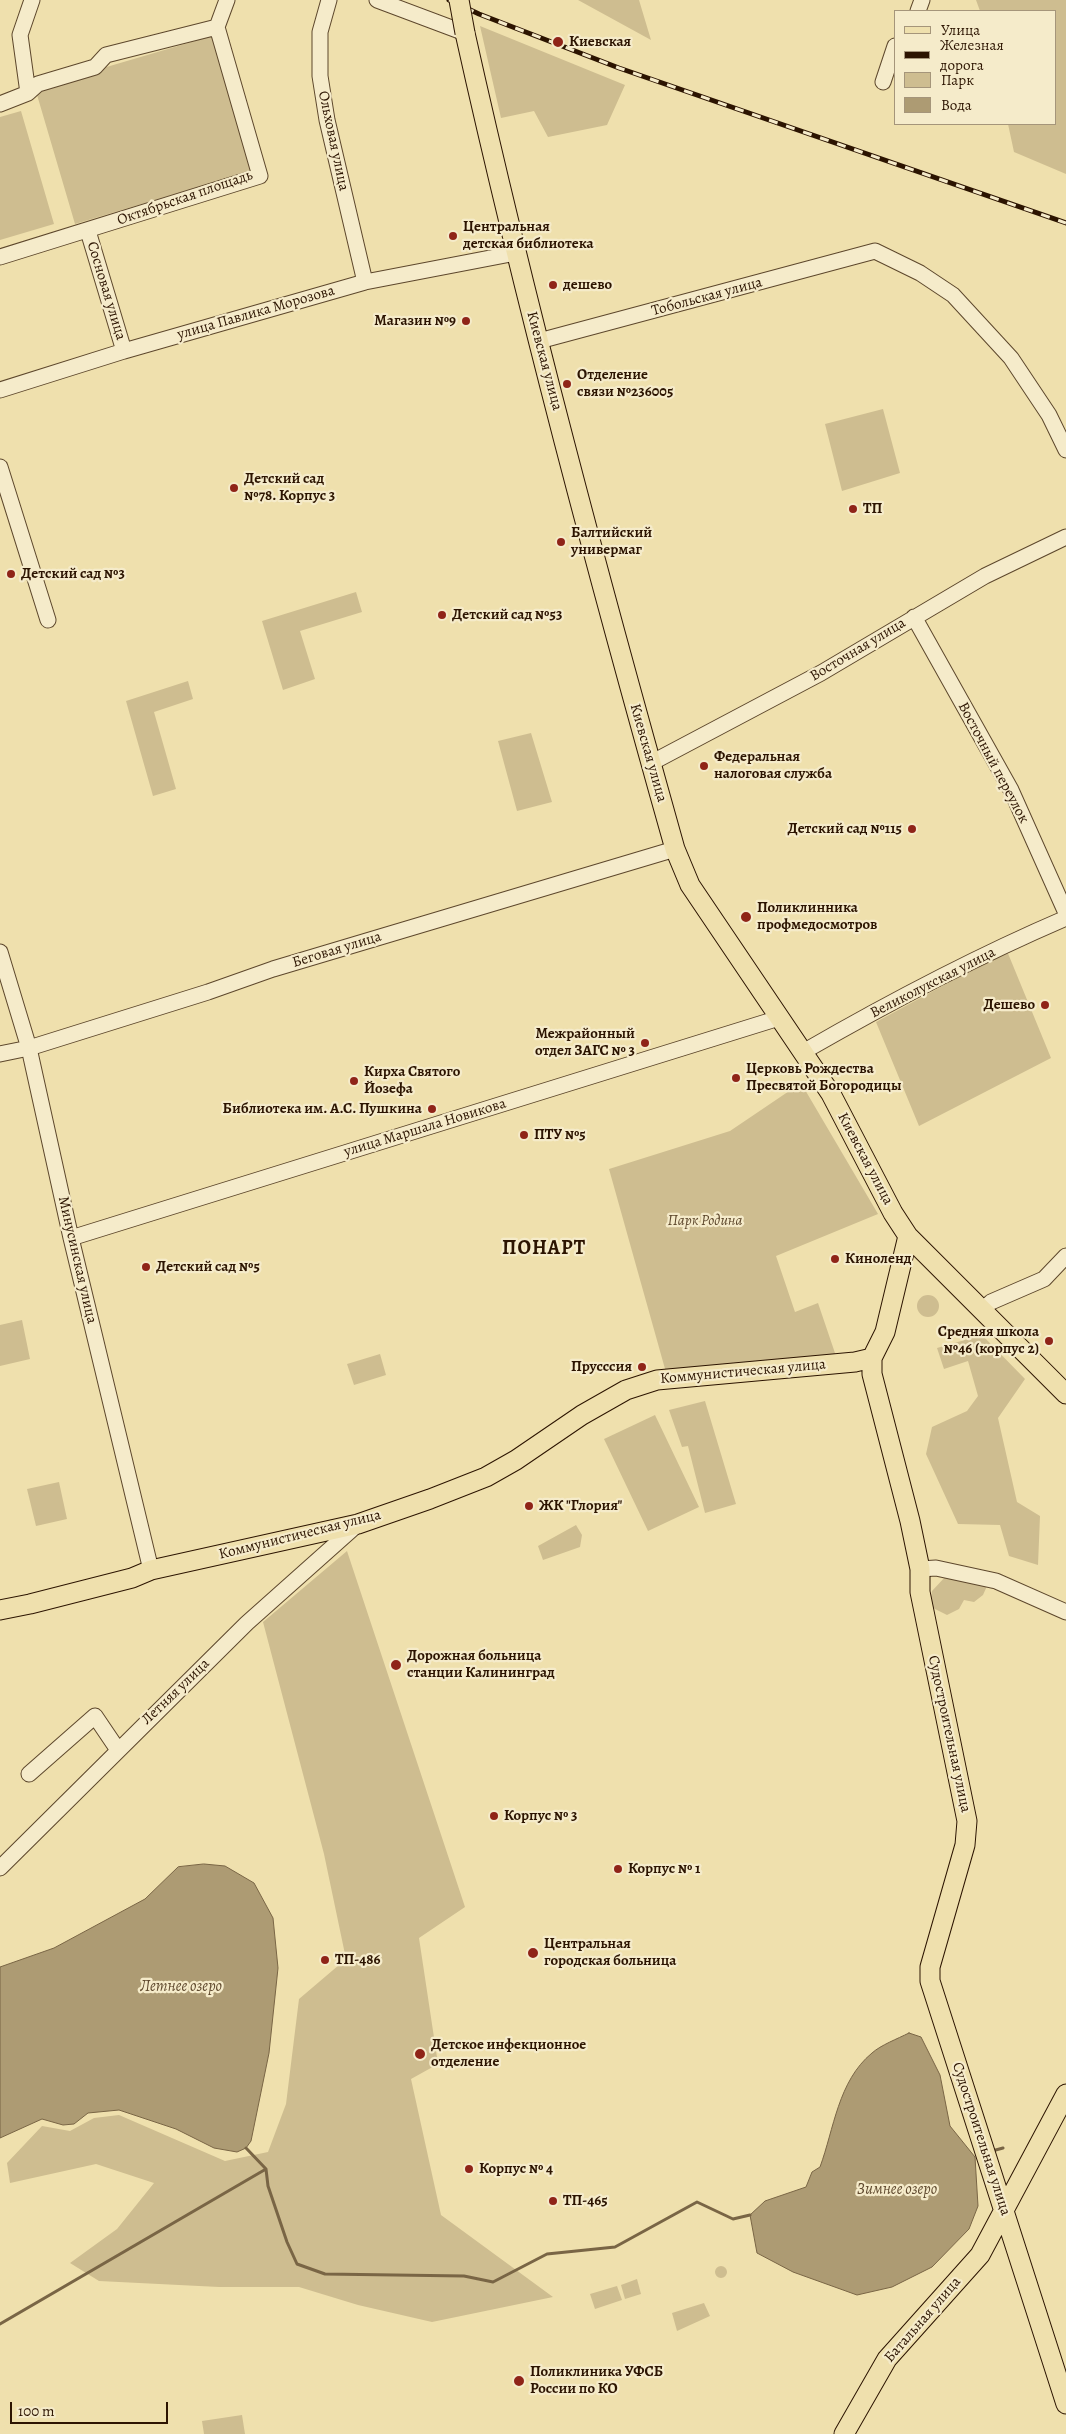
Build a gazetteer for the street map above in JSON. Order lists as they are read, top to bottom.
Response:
{
  "streets": {
    "main road": [
      "Киевская улица",
      "Коммунистическая улица",
      "Судостроительная улица",
      "Батальная улица"
    ],
    "street": [
      "Ольховая улица",
      "Октябрьская площадь",
      "Сосновая улица",
      "Тобольская улица",
      "улица Павлика Морозова",
      "Восточная улица",
      "Восточный переулок",
      "Беговая улица",
      "Великолукская улица",
      "улица Маршала Новикова",
      "Минусинская улица",
      "Летняя улица"
    ]
  },
  "crossings": [
    ["Ольховая улица", "улица Павлика Морозова"],
    ["Октябрьская площадь", "Сосновая улица"],
    ["Сосновая улица", "улица Павлика Морозова"],
    ["Тобольская улица", "Киевская улица"],
    ["улица Павлика Морозова", "Киевская улица"],
    ["Киевская улица", "Восточная улица"],
    ["Киевская улица", "Беговая улица"],
    ["Киевская улица", "Великолукская улица"],
    ["Киевская улица", "улица Маршала Новикова"],
    ["Восточная улица", "Восточный переулок"],
    ["Беговая улица", "Минусинская улица"],
    ["улица Маршала Новикова", "Минусинская улица"],
    ["Минусинская улица", "Коммунистическая улица"],
    ["Коммунистическая улица", "Летняя улица"],
    ["Коммунистическая улица", "Судостроительная улица"],
    ["Судостроительная улица", "Батальная улица"]
  ],
  "districts": ["ПОНАРТ"],
  "water": ["Летнее озеро", "Зимнее озеро"],
  "parks": ["Парк Родина"],
  "places": [
    "Киевская",
    "Центральная детская библиотека",
    "дешево",
    "Магазин №9",
    "Отделение связи №236005",
    "Детский сад №78. Корпус 3",
    "ТП",
    "Балтийский универмаг",
    "Детский сад №3",
    "Детский сад №53",
    "Федеральная налоговая служба",
    "Детский сад №115",
    "Поликлинника профмедосмотров",
    "Дешево",
    "Межрайонный отдел ЗАГС № 3",
    "Церковь Рождества Пресвятой Богородицы",
    "Кирха Святого Йозефа",
    "Библиотека им. А.С. Пушкина",
    "ПТУ №5",
    "Киноленд",
    "Детский сад №5",
    "Средняя школа №46 (корпус 2)",
    "Прусссия",
    "ЖК \"Глория\"",
    "Дорожная больница станции Калининград",
    "Корпус № 3",
    "Корпус № 1",
    "Центральная городская больница",
    "ТП-486",
    "Детское инфекционное отделение",
    "Корпус № 4",
    "ТП-465",
    "Поликлиника УФСБ России по КО"
  ],
  "legend": [
    "Улица",
    "Железная дорога",
    "Парк",
    "Вода"
  ],
  "scale_bar": "100 m"
}
